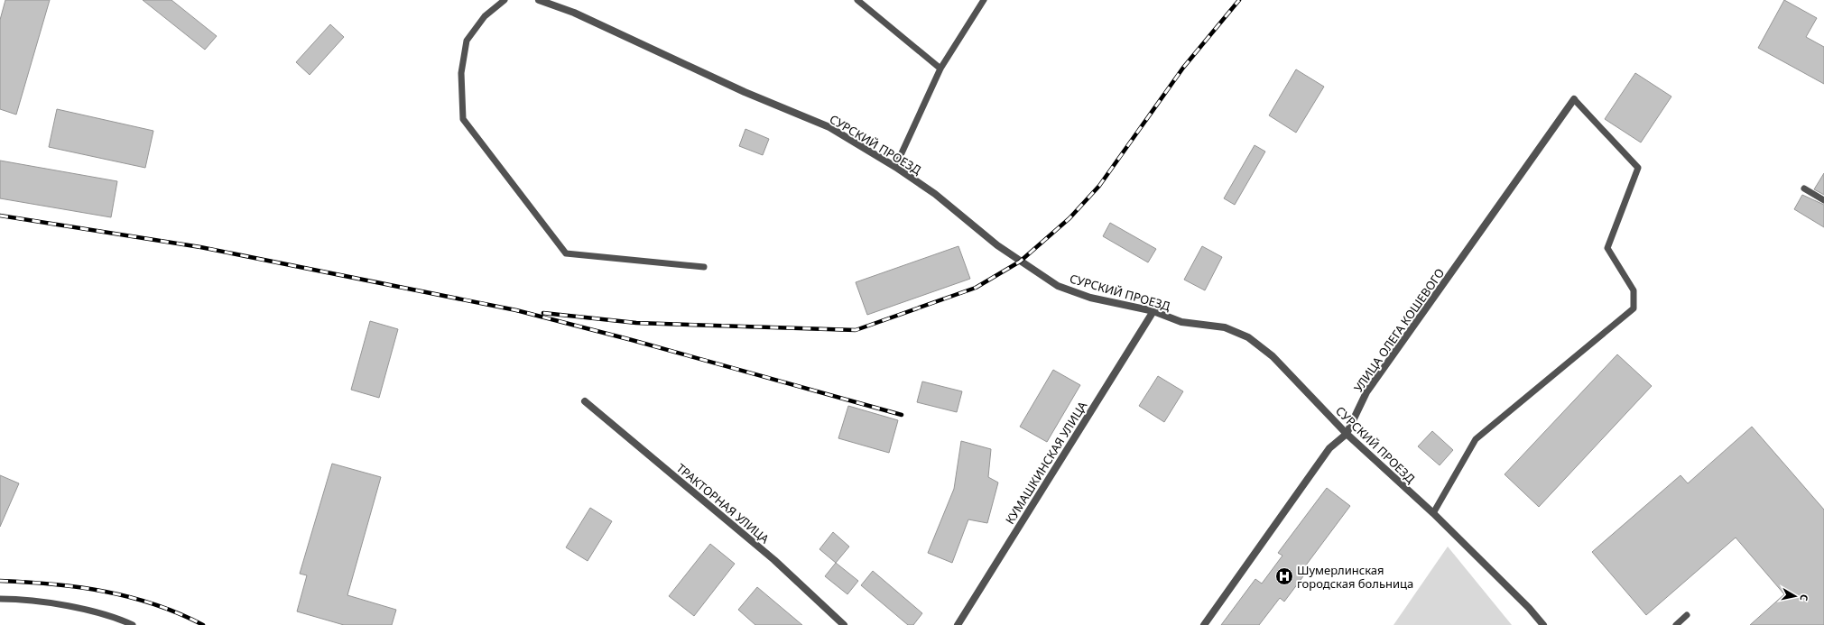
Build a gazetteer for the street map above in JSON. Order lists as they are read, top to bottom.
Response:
{
  "streets": {
    "street": [
      "СУРСКИЙ ПРОЕЗД",
      "УЛИЦА ОЛЕГА КОШЕВОГО",
      "КУМАШКИНСКАЯ УЛИЦА",
      "ТРАКТОРНАЯ УЛИЦА"
    ]
  },
  "crossings": [
    ["СУРСКИЙ ПРОЕЗД", "УЛИЦА ОЛЕГА КОШЕВОГО"],
    ["СУРСКИЙ ПРОЕЗД", "КУМАШКИНСКАЯ УЛИЦА"]
  ],
  "places": {
    "hospital": ["Шумерлинская городская больница"]
  },
  "north": "right"
}
